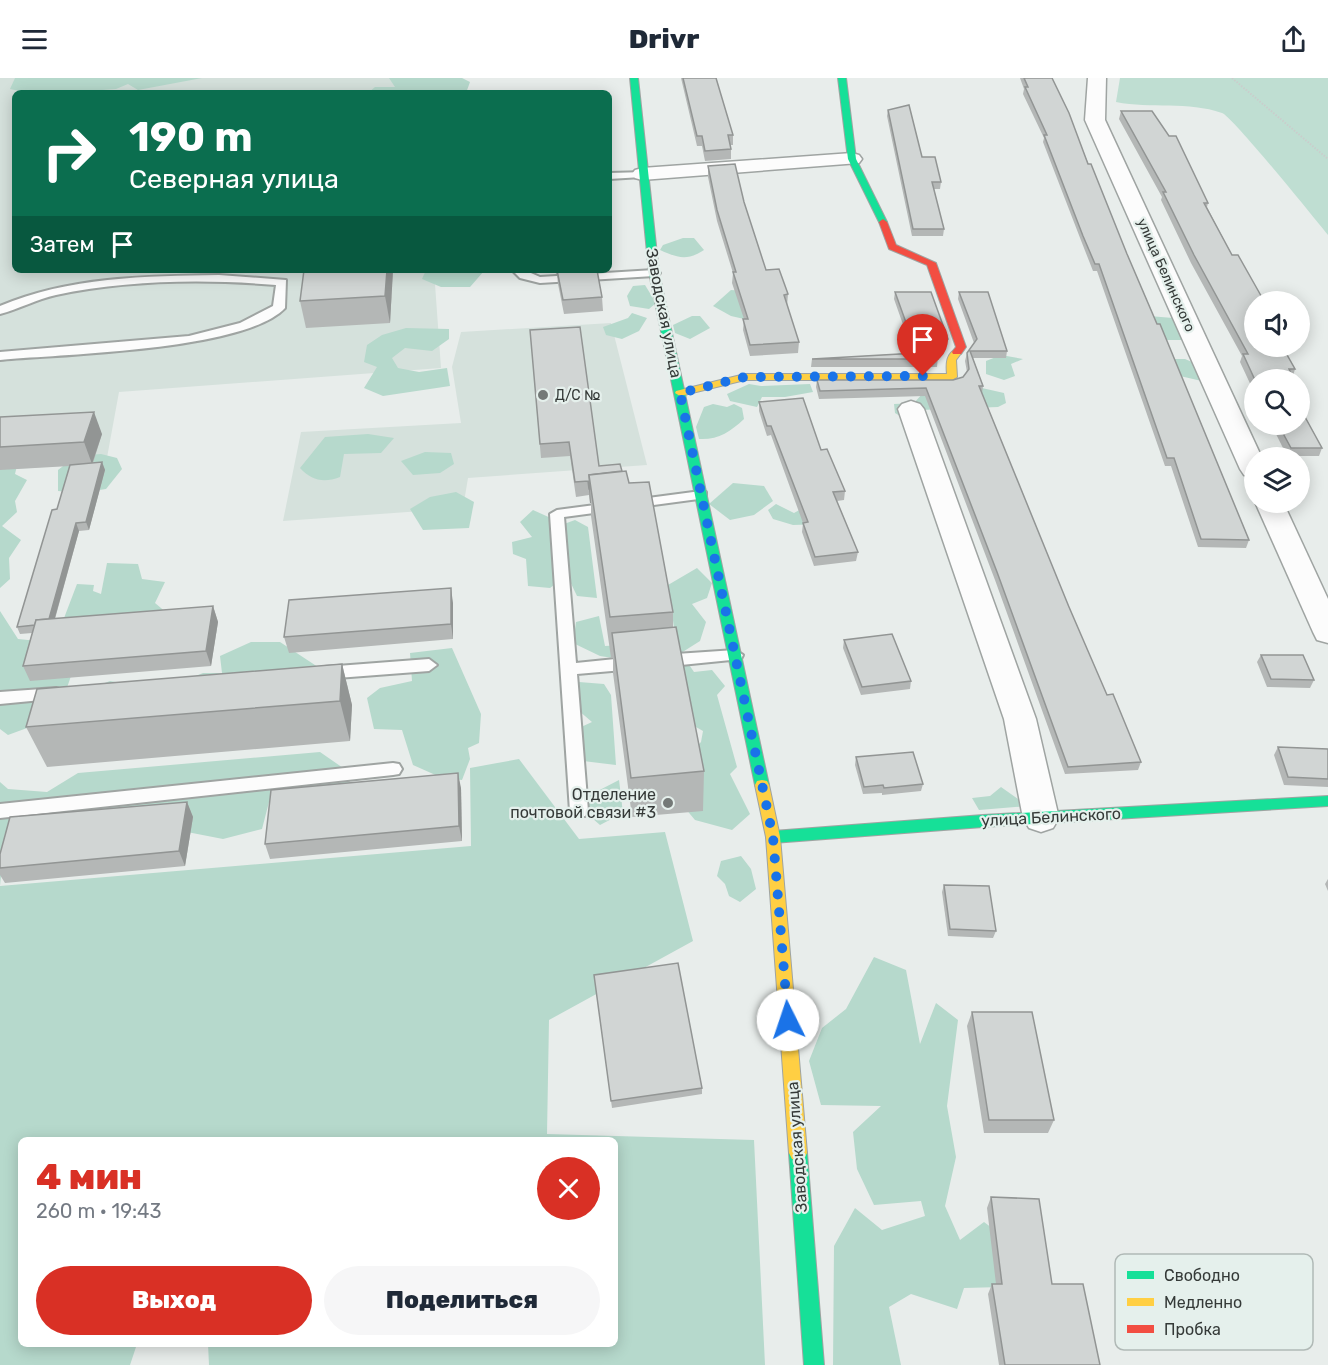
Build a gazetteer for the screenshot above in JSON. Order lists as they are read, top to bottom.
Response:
{
  "streets": {
    "street": ["улица Белинского", "Заводская улица"]
  },
  "crossings": [
    ["улица Белинского", "Заводская улица"]
  ],
  "places": ["Д/С №", "Отделение почтовой связи #3"],
  "legend": ["Свободно", "Медленно", "Пробка"],
  "page": {
    "header": "Drivr",
    "turn": ["190 m", "Северная улица"],
    "then": "Затем",
    "heading": ["4 мин", "260 m · 19:43"],
    "buttons": ["Выход", "Поделиться"]
  }
}
